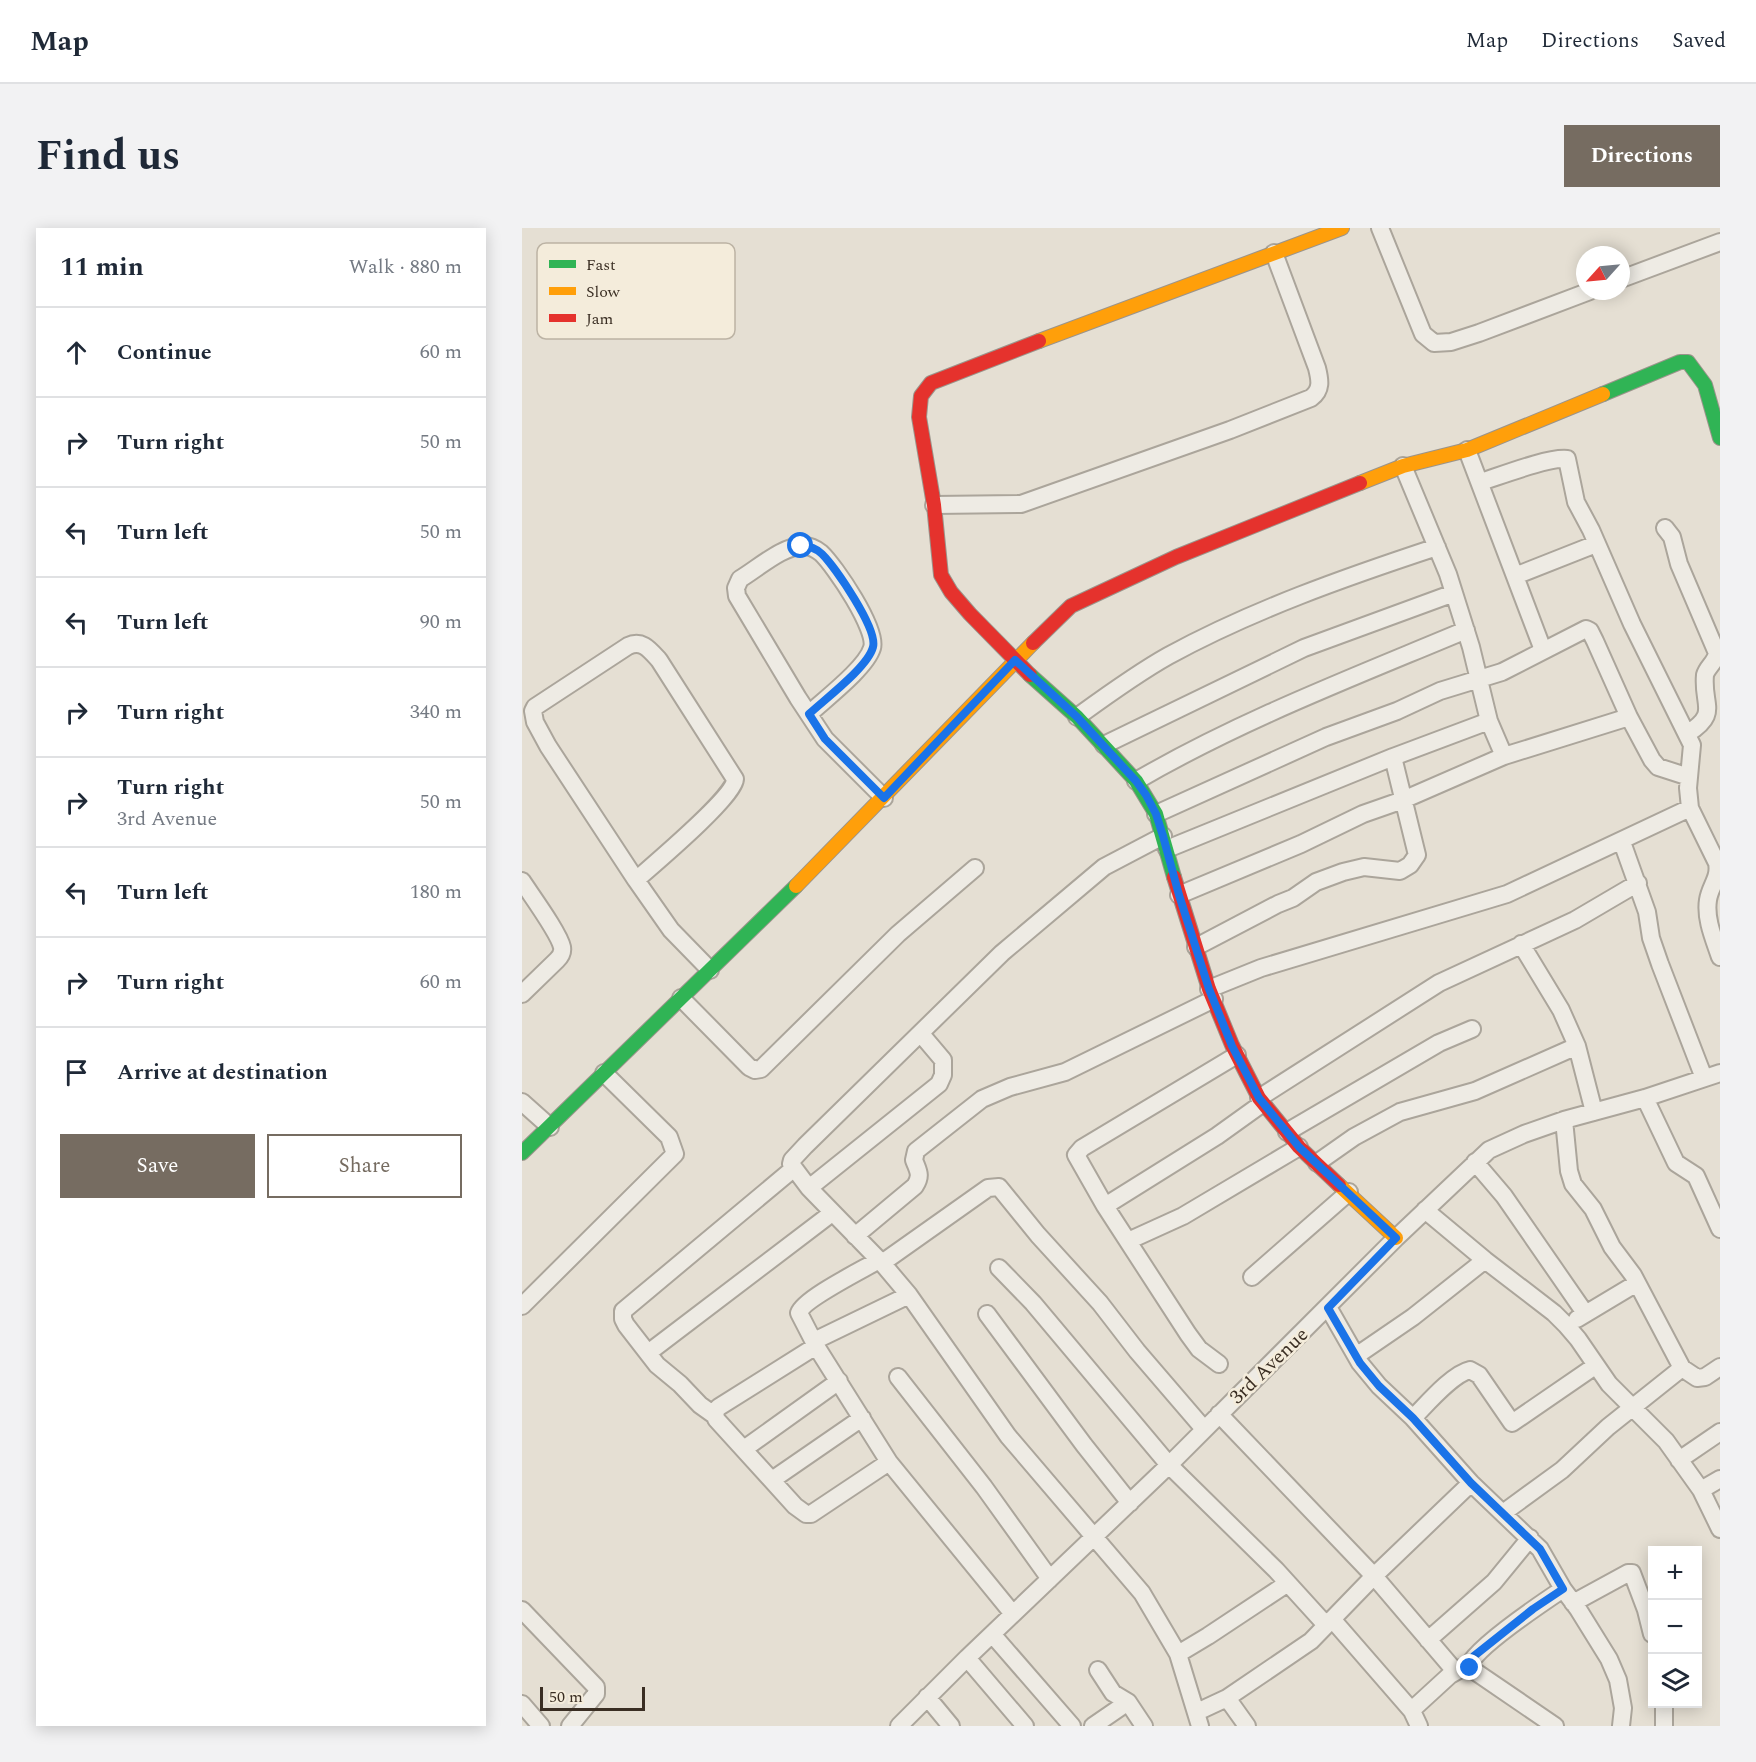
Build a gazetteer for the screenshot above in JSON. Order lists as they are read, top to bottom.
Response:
{
  "streets": {
    "street": ["3rd Avenue"]
  },
  "legend": ["Fast", "Slow", "Jam"],
  "scale_bar": "50 m",
  "north": "bottom left",
  "page": {
    "header": "Map",
    "nav": ["Map", "Directions", "Saved"],
    "title": "Find us",
    "buttons": [
      "Directions",
      ["Save", "Share"]
    ],
    "heading": ["11 min", "Walk · 880 m"],
    "list": [
      ["Continue", "60 m"],
      ["Turn right", "50 m"],
      ["Turn left", "50 m"],
      ["Turn left", "90 m"],
      ["Turn right", "340 m"],
      ["Turn right", "3rd Avenue", "50 m"],
      ["Turn left", "180 m"],
      ["Turn right", "60 m"],
      "Arrive at destination"
    ],
    "map_buttons": ["+", "−"],
    "scale": "50 m"
  }
}
